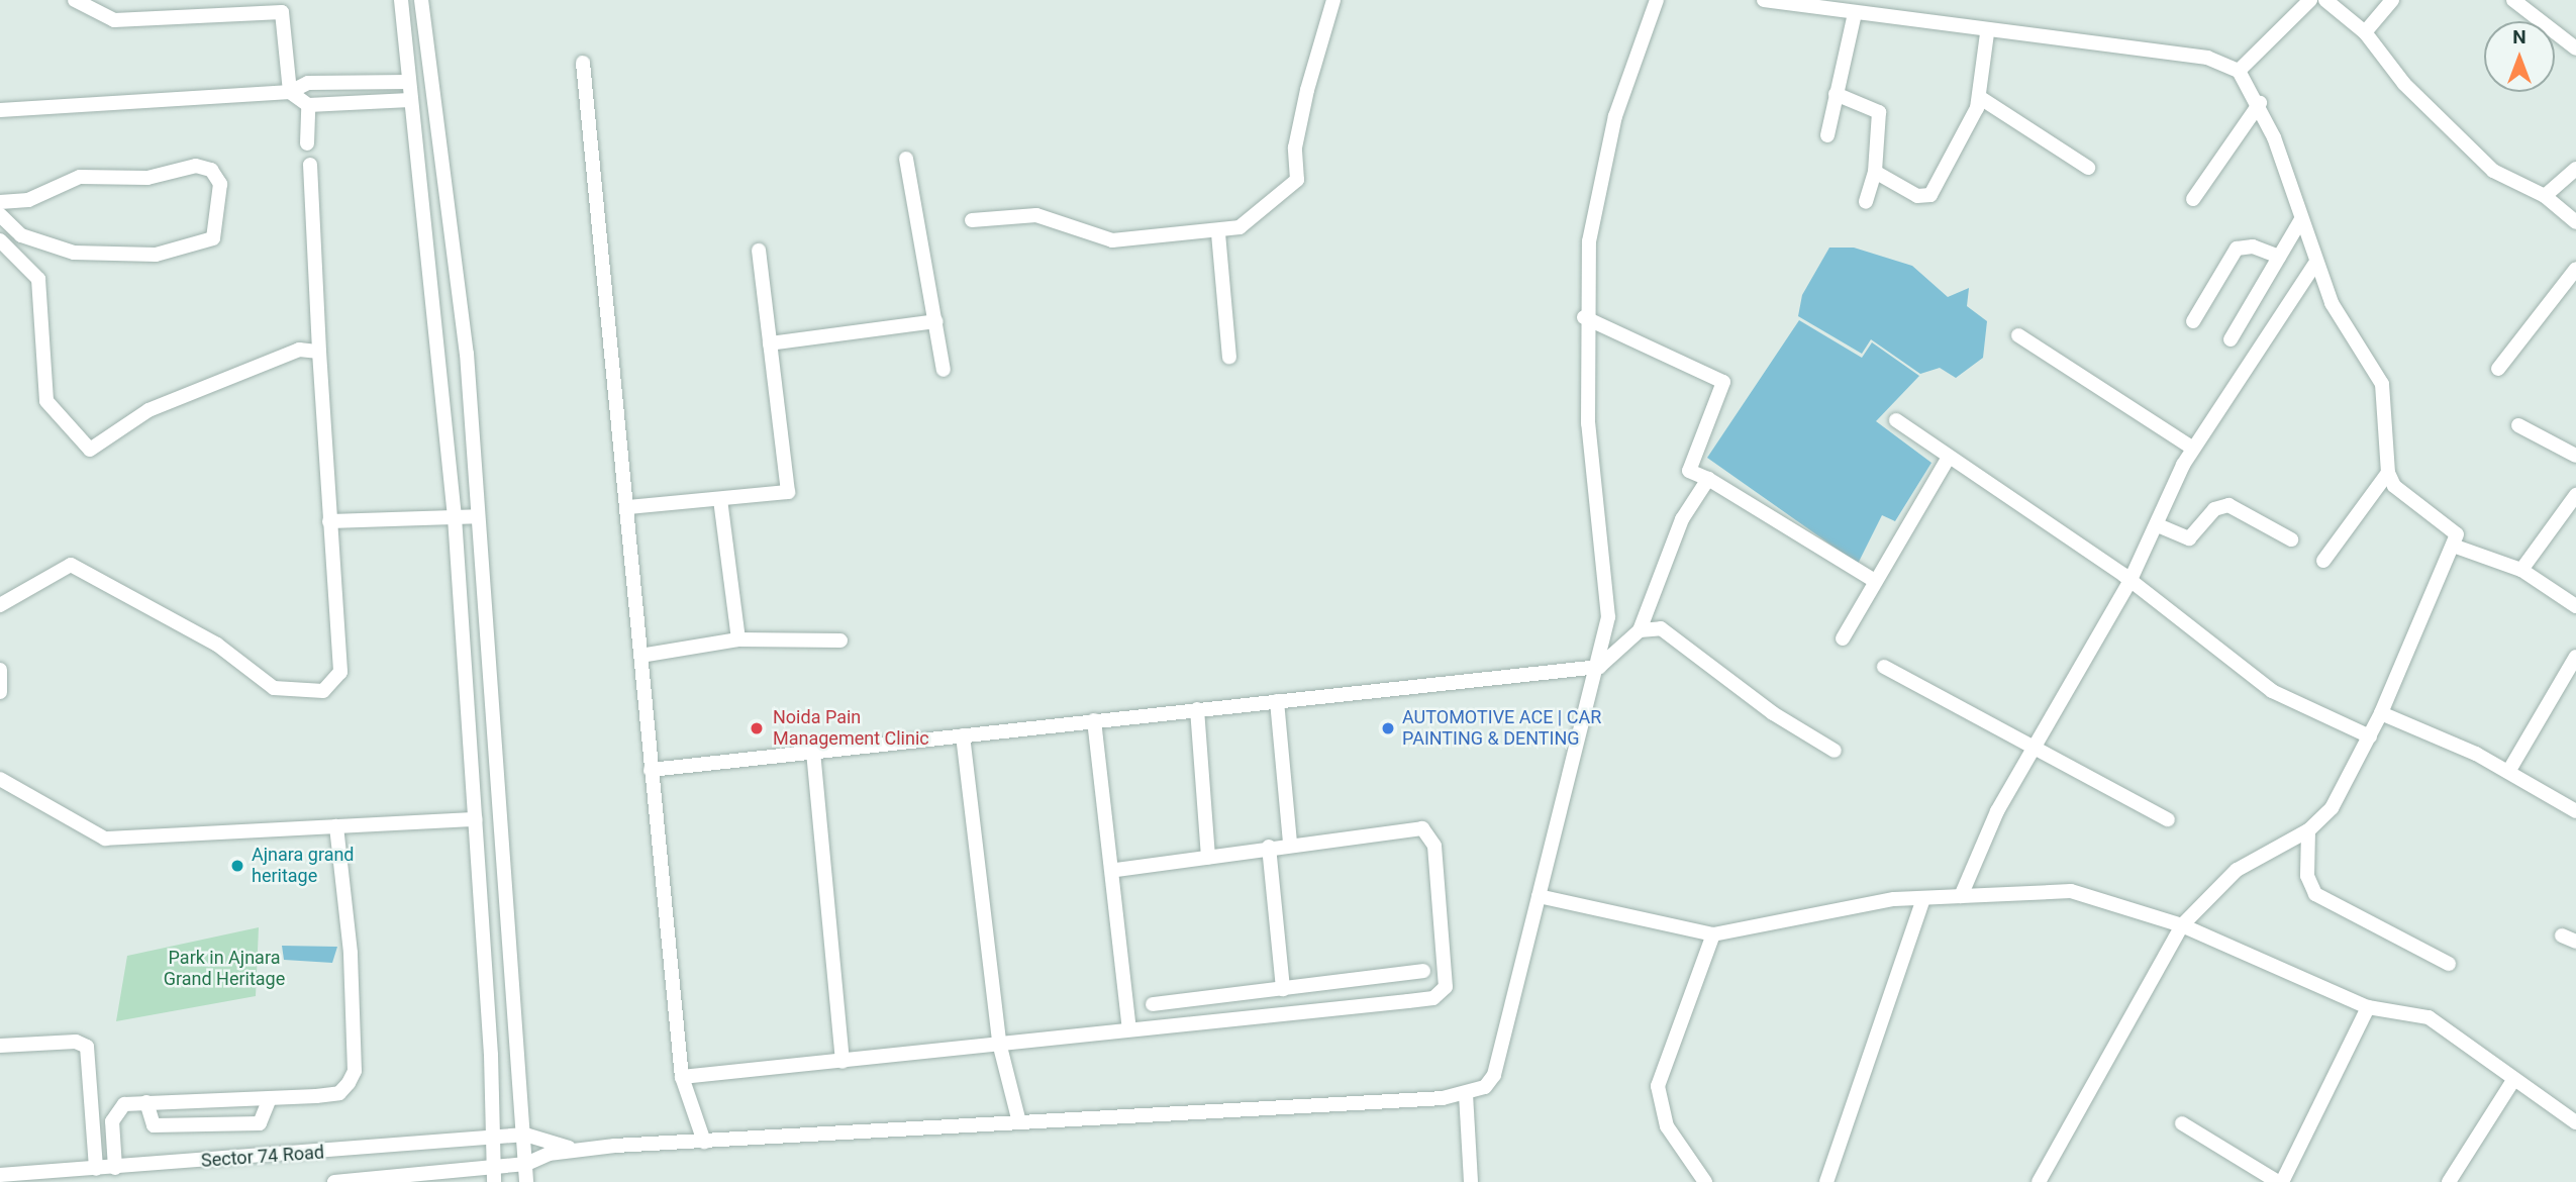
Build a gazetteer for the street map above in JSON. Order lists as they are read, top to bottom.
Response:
{
  "streets": {
    "street": ["Sector 74 Road"]
  },
  "parks": ["Park in Ajnara Grand Heritage"],
  "places": ["Noida Pain Management Clinic", "AUTOMOTIVE ACE | CAR PAINTING & DENTING", "Ajnara grand heritage"],
  "north": "top"
}
